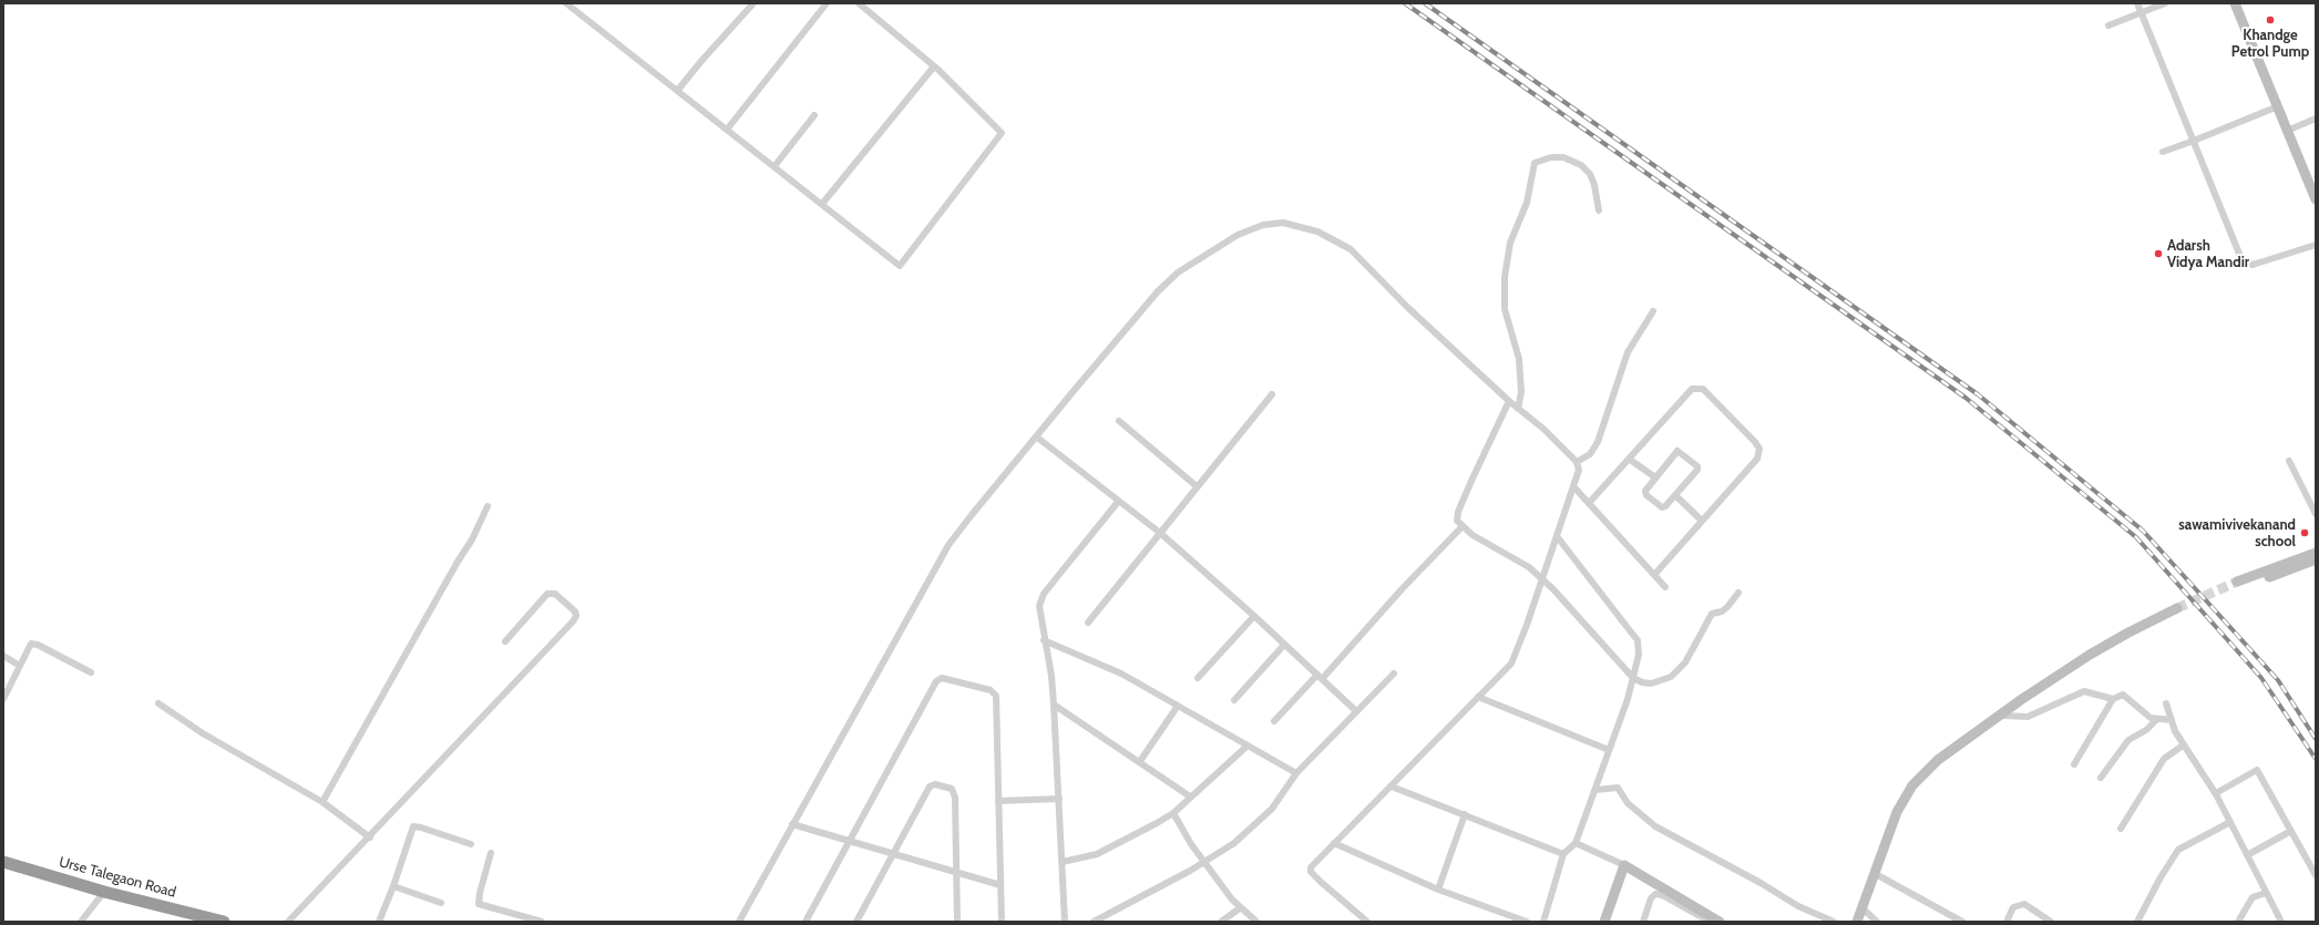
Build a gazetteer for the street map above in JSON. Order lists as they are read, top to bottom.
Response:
{
  "streets": {
    "highway": ["Urse Talegaon Road"]
  },
  "places": ["Khandge Petrol Pump", "Adarsh Vidya Mandir", "sawamivivekanand school"]
}
